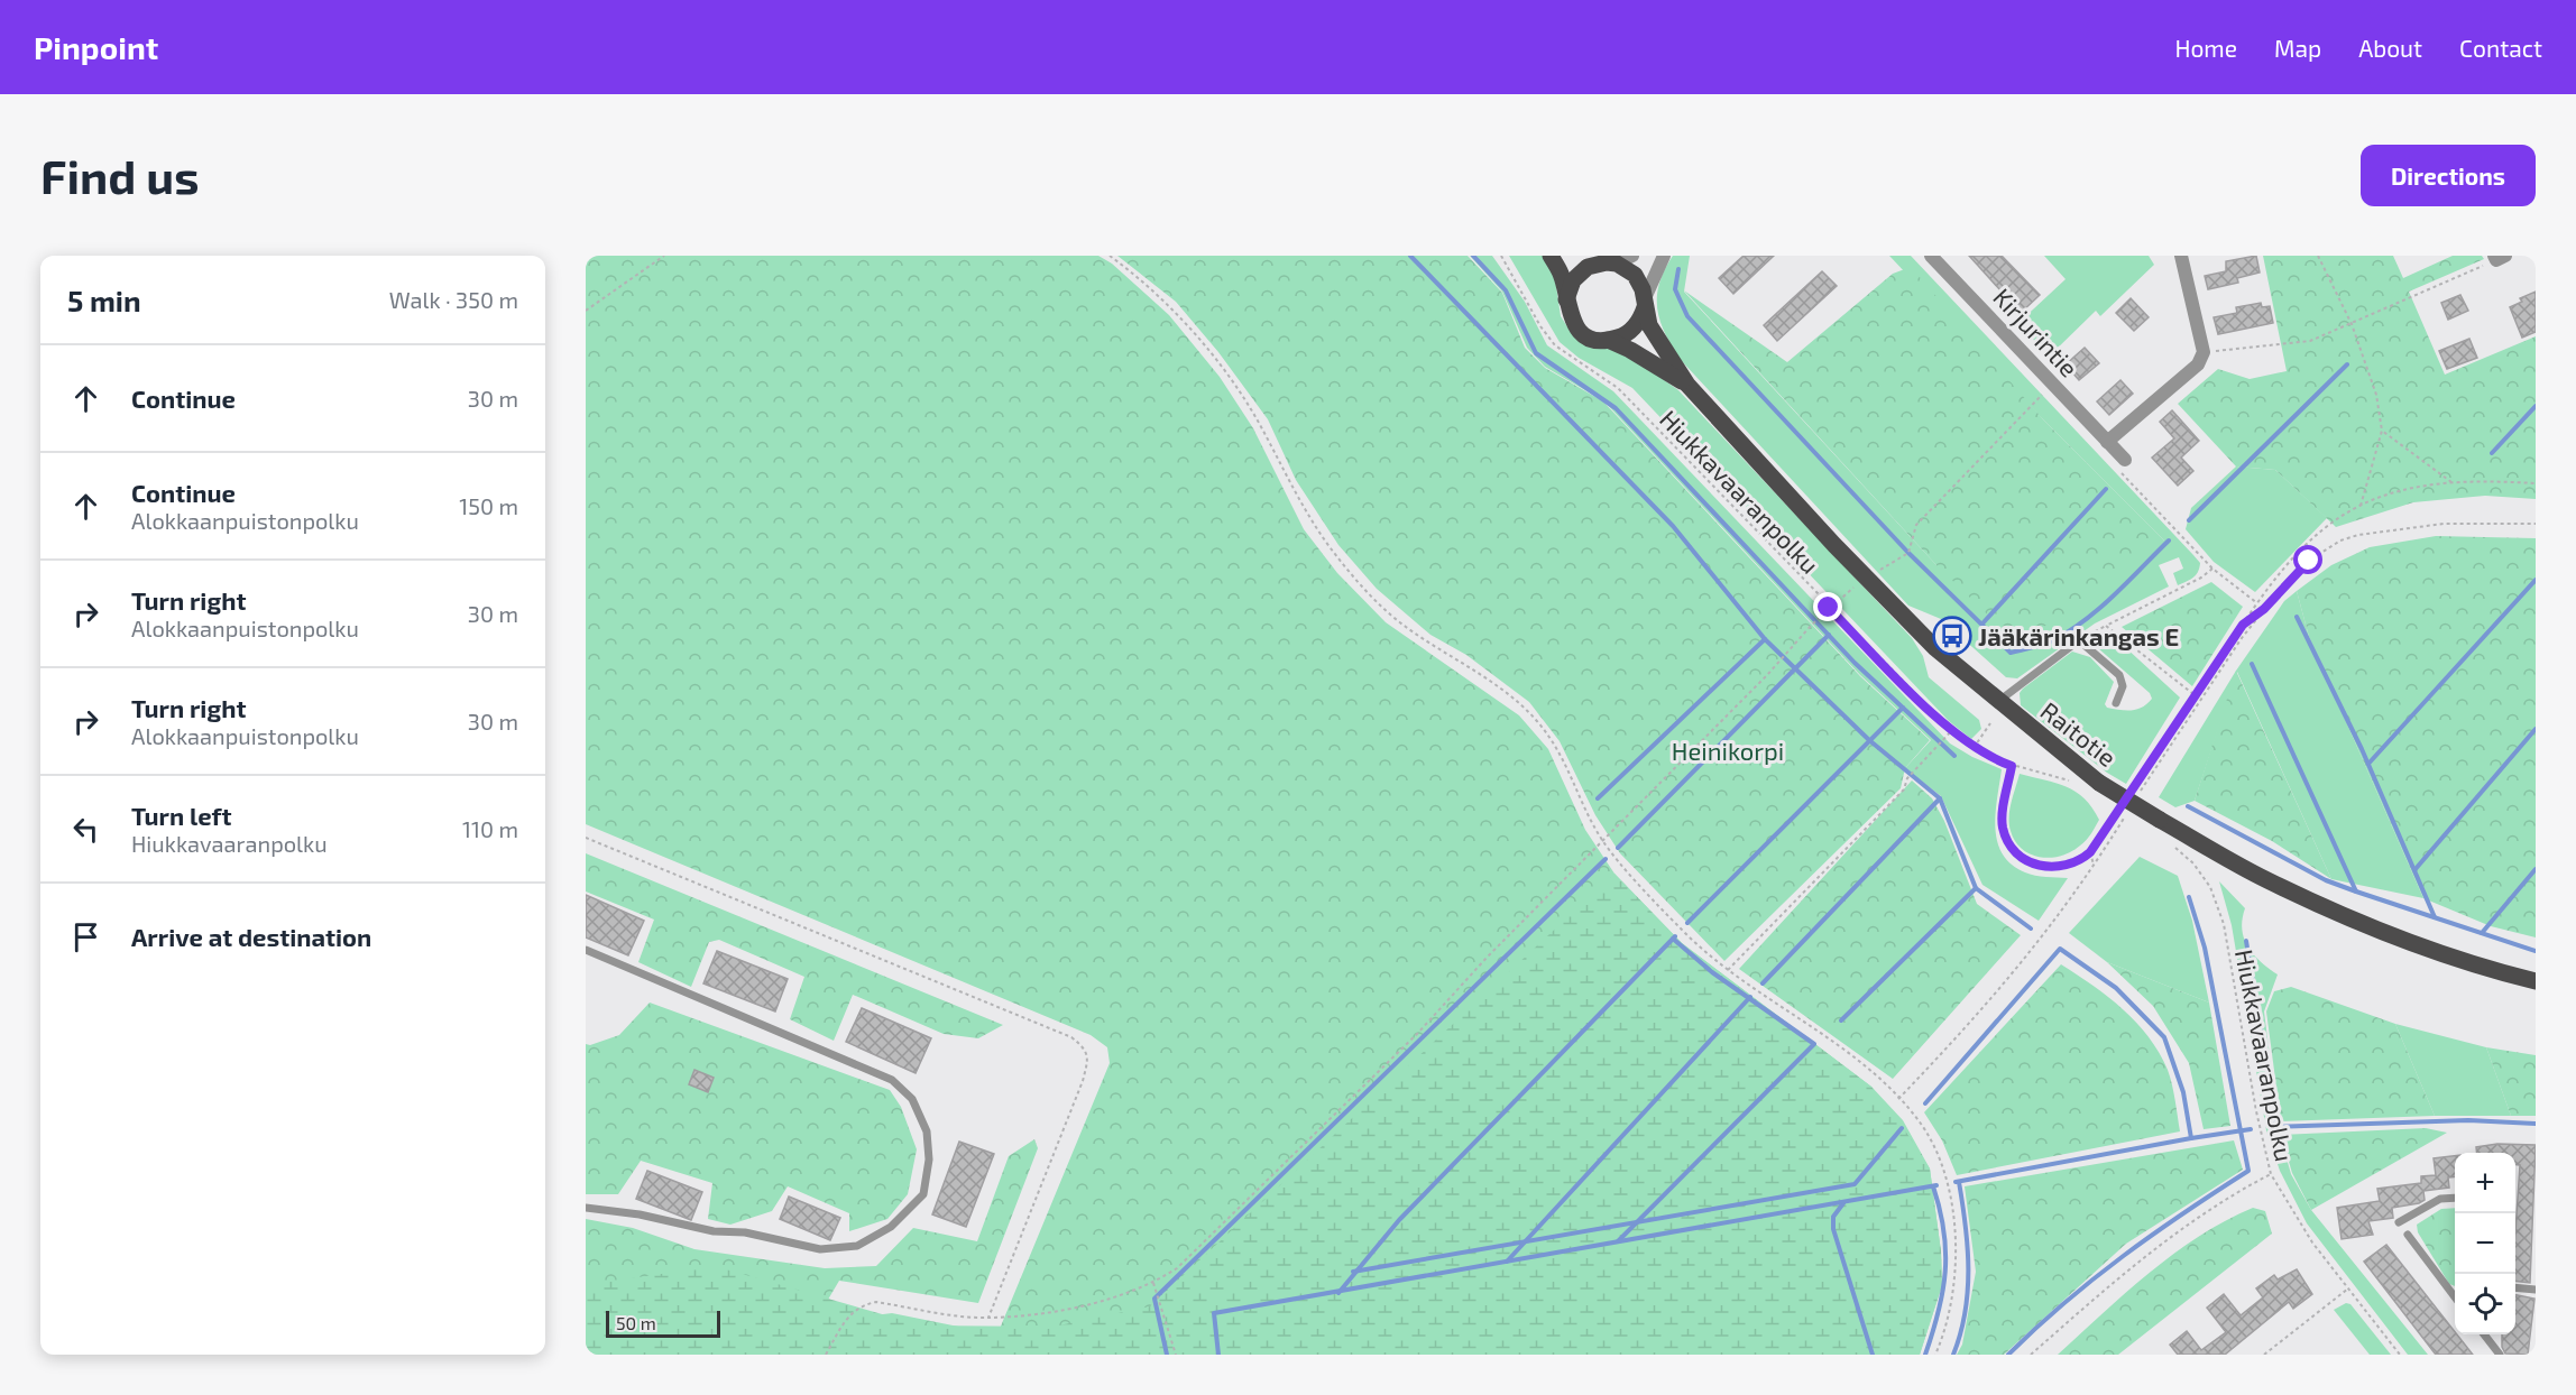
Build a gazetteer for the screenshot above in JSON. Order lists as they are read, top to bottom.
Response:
{
  "streets": {
    "main road": ["Raitotie"],
    "street": ["Kirjurintie"],
    "path": ["Hiukkavaaranpolku"]
  },
  "parks": ["Heinikorpi"],
  "places": {
    "bus stop": ["Jääkärinkangas E"]
  },
  "scale_bar": "50 m",
  "page": {
    "header": "Pinpoint",
    "nav": [
      "Home",
      "Map",
      "About",
      "Contact"
    ],
    "buttons": "Directions",
    "title": "Find us",
    "heading": ["5 min", "Walk · 350 m"],
    "list": [
      ["Continue", "30 m"],
      ["Continue", "Alokkaanpuistonpolku", "150 m"],
      ["Turn right", "Alokkaanpuistonpolku", "30 m"],
      ["Turn right", "Alokkaanpuistonpolku", "30 m"],
      ["Turn left", "Hiukkavaaranpolku", "110 m"],
      "Arrive at destination"
    ],
    "map_buttons": ["+", "−"],
    "scale": "50 m"
  }
}
